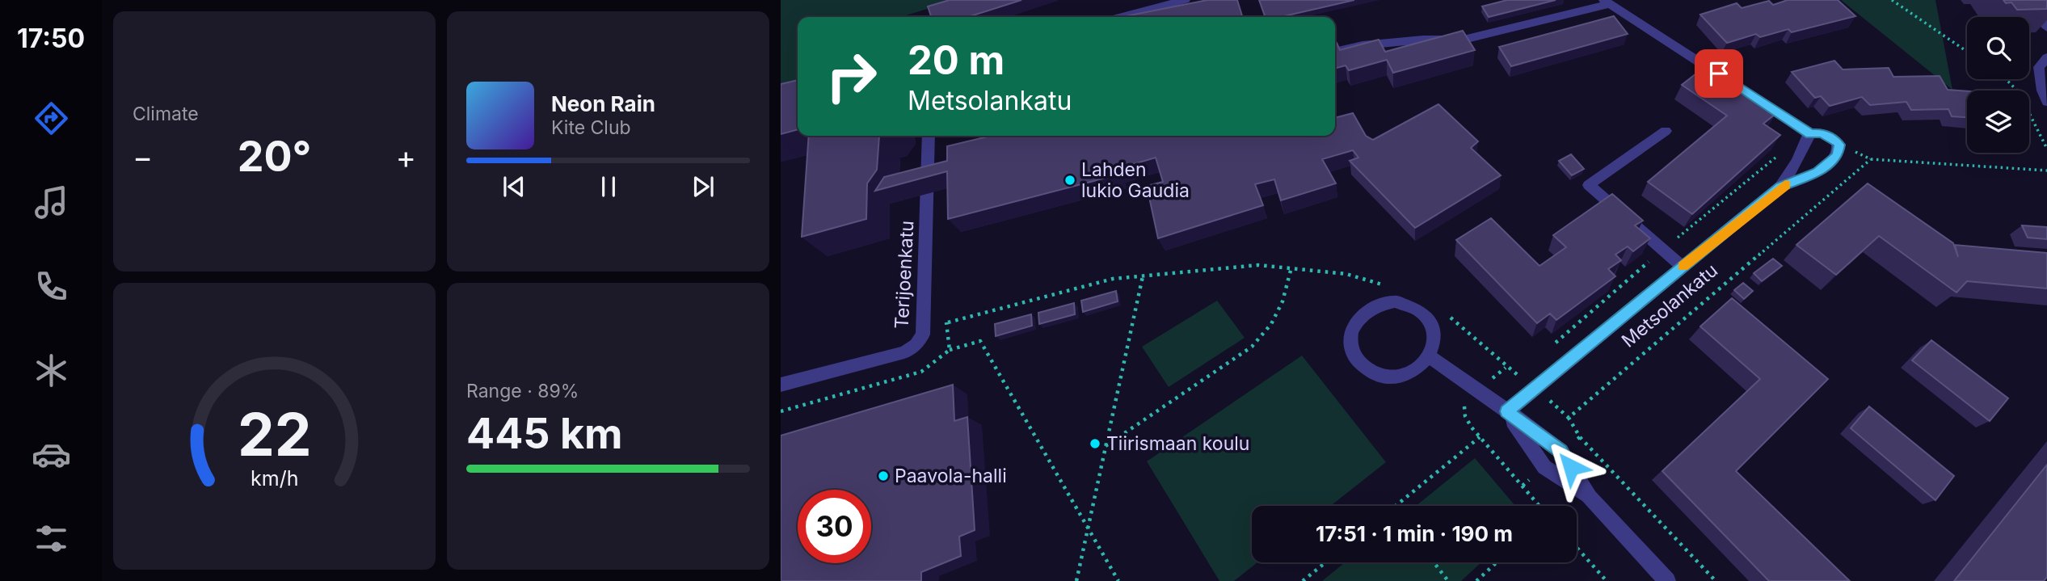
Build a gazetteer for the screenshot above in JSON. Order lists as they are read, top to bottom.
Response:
{
  "streets": {
    "street": ["Terijoenkatu", "Metsolankatu"]
  },
  "places": ["Lahden lukio Gaudia", "Tiirismaan koulu", "Paavola-halli"],
  "page": {
    "tabs": "17:50",
    "tile": [
      "Climate",
      ["Range · 89%", "445 km"]
    ],
    "turn": ["20 m", "Metsolankatu"],
    "song": ["Neon Rain", "Kite Club"],
    "heat": ["−", "20°", "+"],
    "limit": "30",
    "trip": "17:51 · 1 min · 190 m",
    "gauge": ["22", "km/h"]
  }
}
